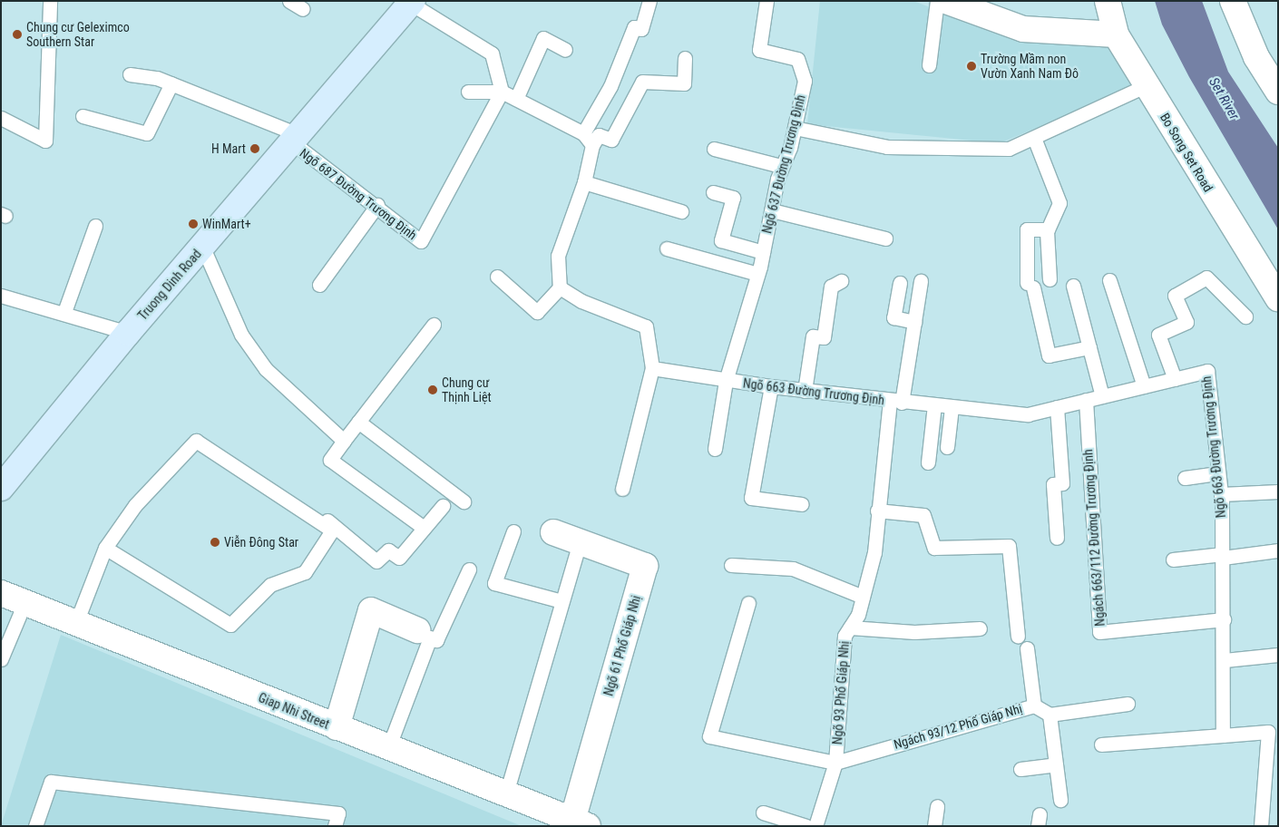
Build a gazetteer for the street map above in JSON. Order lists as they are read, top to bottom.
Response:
{
  "streets": {
    "main road": ["Truong Dinh Road"],
    "street": ["Bo Song Set Road", "Ngõ 61 Phố Giáp Nhị", "Giap Nhi Street"],
    "lane": [
      "Ngõ 637 Đường Trương Định",
      "Ngõ 687 Đường Trương Định",
      "Ngõ 663 Đường Trương Định",
      "Ngách 663/112 Đường Trương Định",
      "Ngõ 93 Phố Giáp Nhị",
      "Ngách 93/12 Phố Giáp Nhị"
    ]
  },
  "crossings": [
    ["Ngõ 637 Đường Trương Định", "Ngõ 663 Đường Trương Định"],
    ["Ngõ 687 Đường Trương Định", "Truong Dinh Road"],
    ["Ngõ 663 Đường Trương Định", "Ngách 663/112 Đường Trương Định"],
    ["Ngõ 663 Đường Trương Định", "Ngõ 93 Phố Giáp Nhị"],
    ["Ngõ 61 Phố Giáp Nhị", "Giap Nhi Street"],
    ["Ngõ 93 Phố Giáp Nhị", "Ngách 93/12 Phố Giáp Nhị"]
  ],
  "water": ["Set River"],
  "places": [
    "Chung cư Geleximco Southern Star",
    "Trường Mầm non Vườn Xanh Nam Đô",
    "H Mart",
    "WinMart+",
    "Chung cư Thịnh Liệt",
    "Viễn Đông Star"
  ]
}
